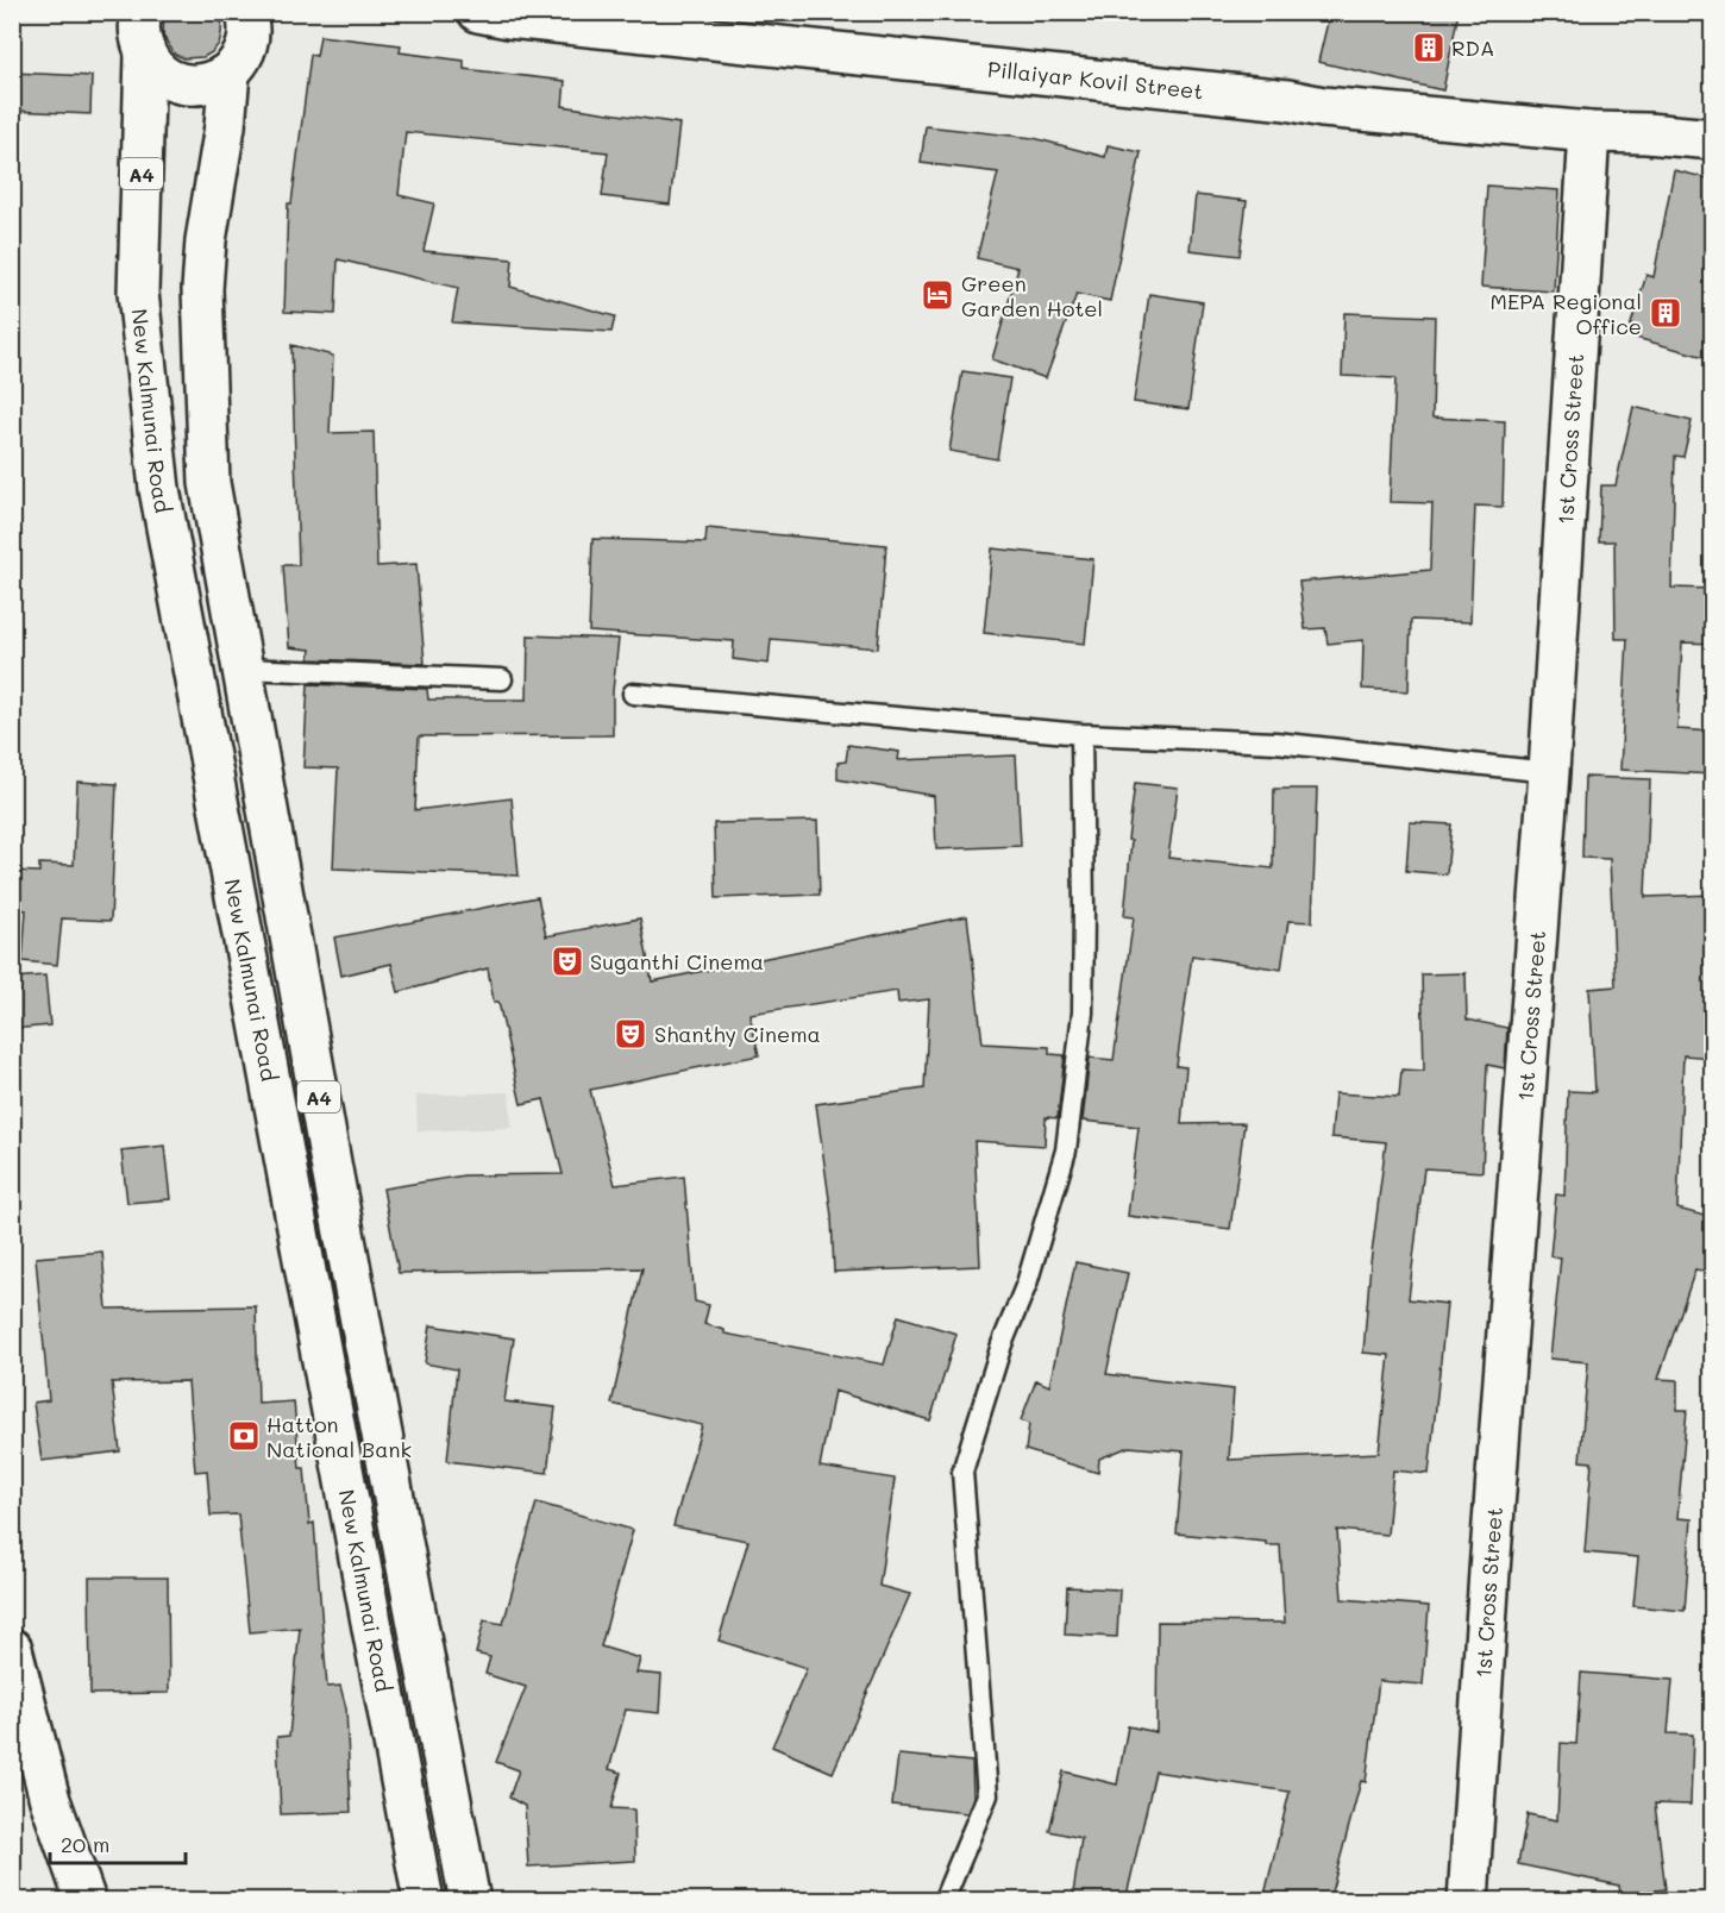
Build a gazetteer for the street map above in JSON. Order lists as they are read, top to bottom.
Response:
{
  "streets": {
    "main road": [
      "Pillaiyar Kovil Street",
      "A4",
      "New Kalmunai Road",
      "1st Cross Street"
    ]
  },
  "crossings": [
    ["Pillaiyar Kovil Street", "1st Cross Street"]
  ],
  "places": {
    "building": ["RDA", "MEPA Regional Office"],
    "hotel": ["Green Garden Hotel"],
    "theatre": ["Suganthi Cinema", "Shanthy Cinema"],
    "bank": ["Hatton National Bank"]
  },
  "scale_bar": "20 m"
}
